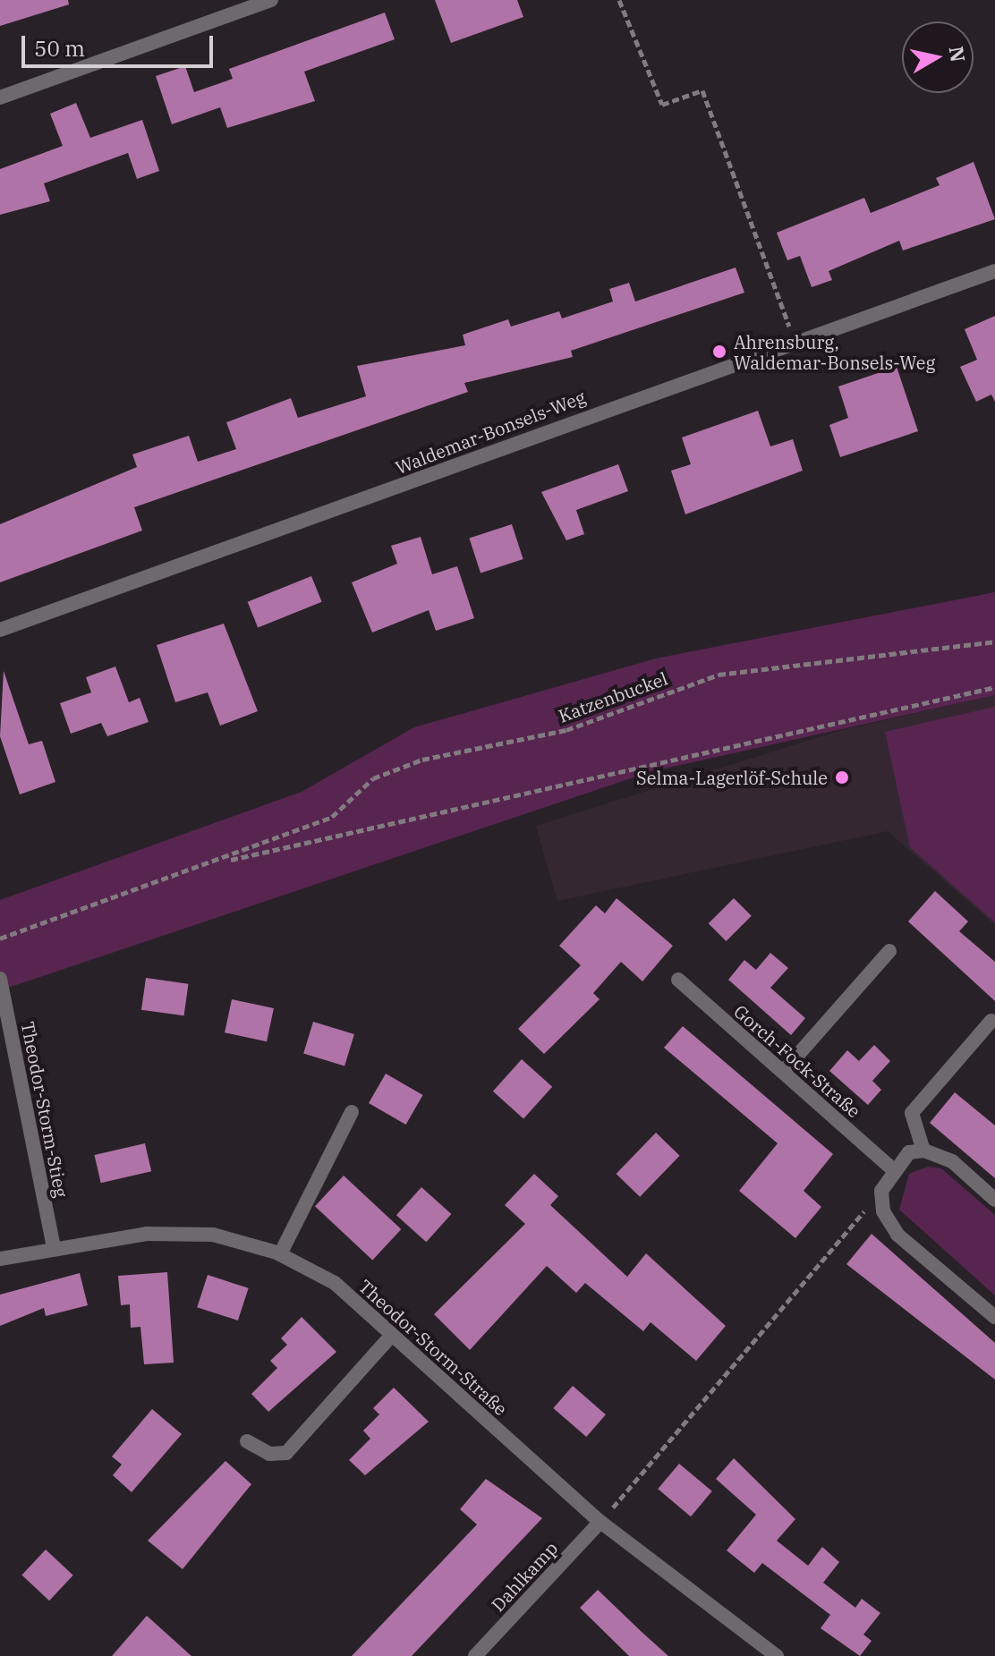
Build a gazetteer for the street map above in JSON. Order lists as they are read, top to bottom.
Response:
{
  "streets": {
    "street": [
      "Waldemar-Bonsels-Weg",
      "Gorch-Fock-Straße",
      "Theodor-Storm-Stieg",
      "Theodor-Storm-Straße",
      "Dahlkamp"
    ],
    "path": ["Katzenbuckel"]
  },
  "crossings": [
    ["Theodor-Storm-Stieg", "Theodor-Storm-Straße"],
    ["Theodor-Storm-Straße", "Dahlkamp"]
  ],
  "places": ["Ahrensburg, Waldemar-Bonsels-Weg", "Selma-Lagerlöf-Schule"],
  "scale_bar": "50 m",
  "north": "right"
}
